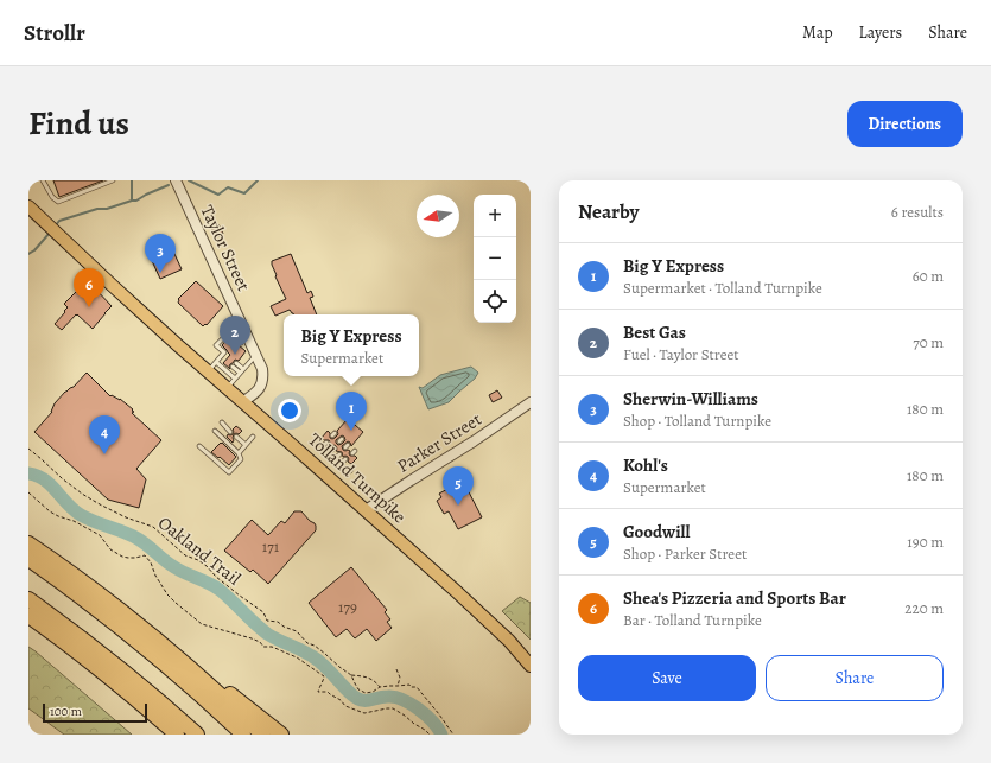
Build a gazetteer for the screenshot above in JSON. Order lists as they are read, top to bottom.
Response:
{
  "streets": {
    "main road": ["Tolland Turnpike"],
    "street": ["Taylor Street", "Parker Street"],
    "path": ["Oakland Trail"]
  },
  "crossings": [
    ["Taylor Street", "Tolland Turnpike"],
    ["Parker Street", "Tolland Turnpike"]
  ],
  "house_numbers": ["171", "179"],
  "scale_bar": "100 m",
  "north": "left",
  "page": {
    "header": "Strollr",
    "nav": ["Map", "Layers", "Share"],
    "title": "Find us",
    "buttons": [
      "Directions",
      ["Save", "Share"]
    ],
    "heading": ["Nearby", "6 results"],
    "map_buttons": ["+", "−"],
    "pins": [
      "3",
      "6",
      "2",
      "1",
      "4",
      "5"
    ],
    "list": [
      {
        "mark": "1",
        "name": "Big Y Express",
        "note": "Supermarket · Tolland Turnpike",
        "value": "60 m"
      },
      {
        "mark": "2",
        "name": "Best Gas",
        "note": "Fuel · Taylor Street",
        "value": "70 m"
      },
      {
        "mark": "3",
        "name": "Sherwin-Williams",
        "note": "Shop · Tolland Turnpike",
        "value": "180 m"
      },
      {
        "mark": "4",
        "name": "Kohl's",
        "note": "Supermarket",
        "value": "180 m"
      },
      {
        "mark": "5",
        "name": "Goodwill",
        "note": "Shop · Parker Street",
        "value": "190 m"
      },
      {
        "mark": "6",
        "name": "Shea's Pizzeria and Sports Bar",
        "note": "Bar · Tolland Turnpike",
        "value": "220 m"
      }
    ],
    "popup": ["Big Y Express", "Supermarket"],
    "scale": "100 m"
  }
}
